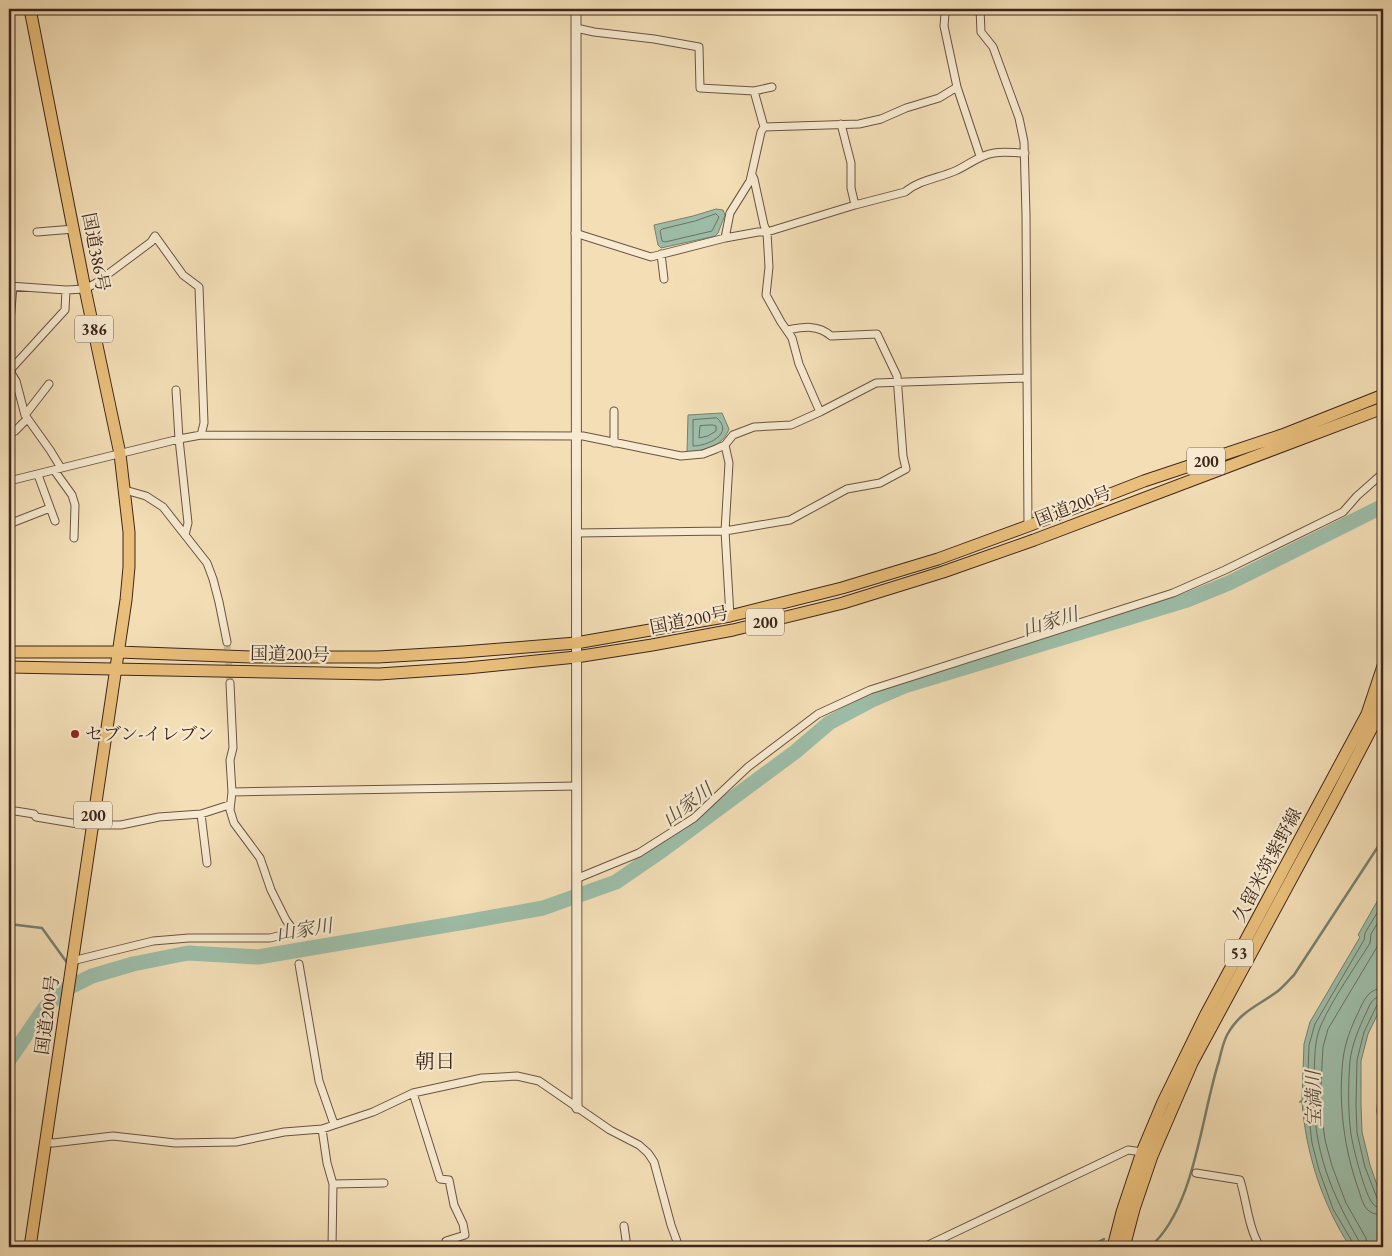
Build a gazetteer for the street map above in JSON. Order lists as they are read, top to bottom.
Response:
{
  "streets": {
    "main road": [
      "国道386号",
      "386",
      "200",
      "国道200号",
      "久留米筑紫野線",
      "53"
    ]
  },
  "crossings": [
    ["国道386号", "国道200号"],
    ["200", "国道200号"]
  ],
  "districts": ["朝日"],
  "water": ["山家川", "宝満川"],
  "places": ["セブン-イレブン"]
}
